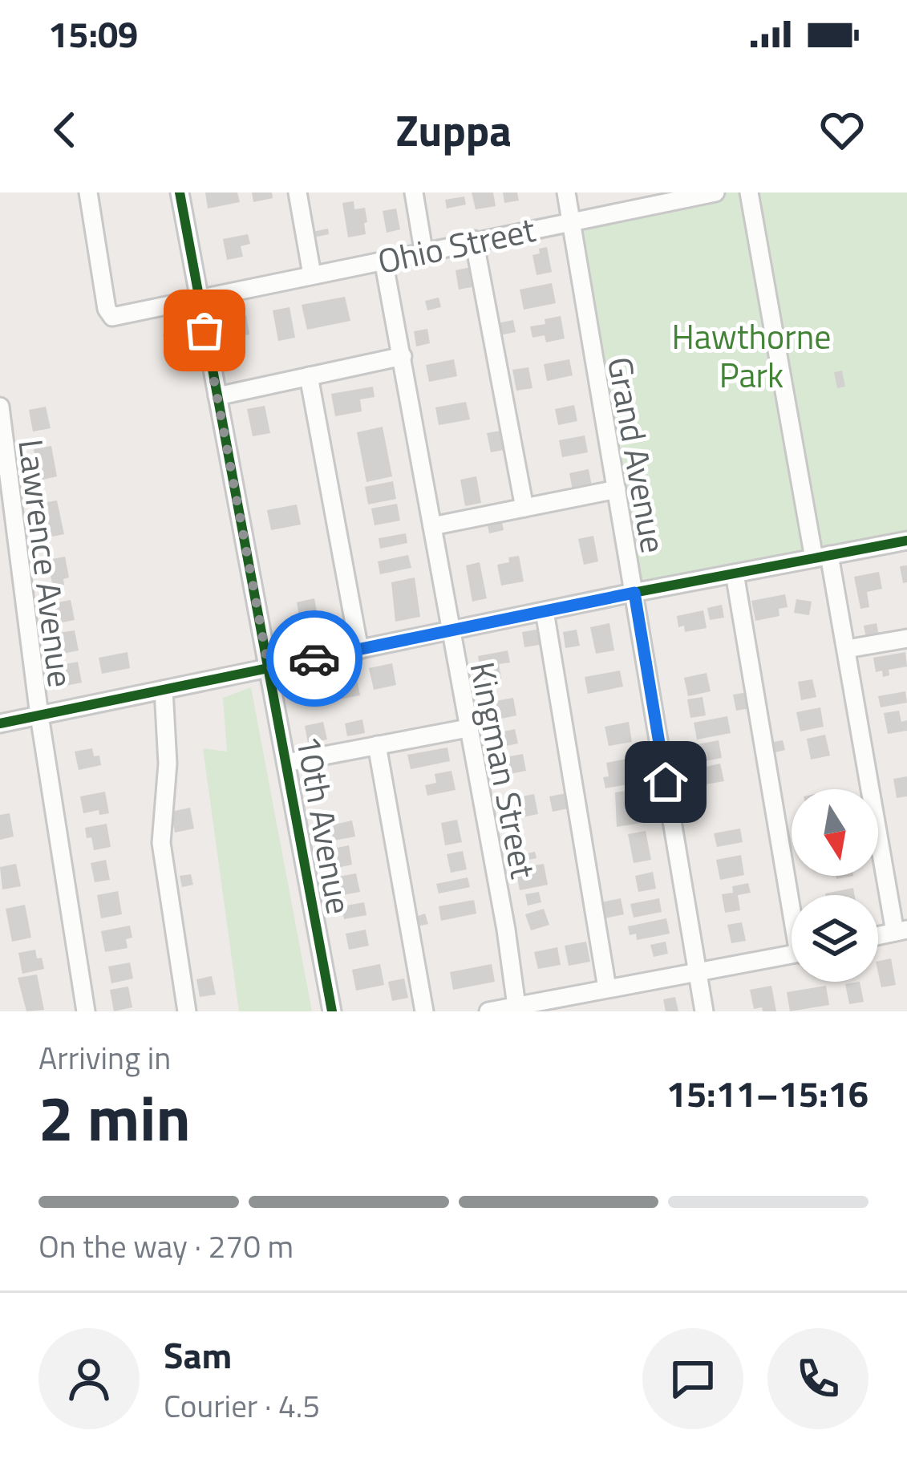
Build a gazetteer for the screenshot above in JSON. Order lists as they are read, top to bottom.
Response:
{
  "streets": {
    "street": [
      "Ohio Street",
      "Grand Avenue",
      "Lawrence Avenue",
      "Kingman Street",
      "10th Avenue"
    ]
  },
  "crossings": [
    ["Ohio Street", "Grand Avenue"],
    ["Ohio Street", "Kingman Street"],
    ["Ohio Street", "10th Avenue"]
  ],
  "parks": ["Hawthorne Park"],
  "north": "bottom",
  "page": {
    "status": "15:09",
    "header": "Zuppa",
    "heading": ["2 min", "Arriving in", "15:11–15:16"],
    "panel": ["Sam", "Courier · 4.5"],
    "bar": "On the way · 270 m"
  }
}
